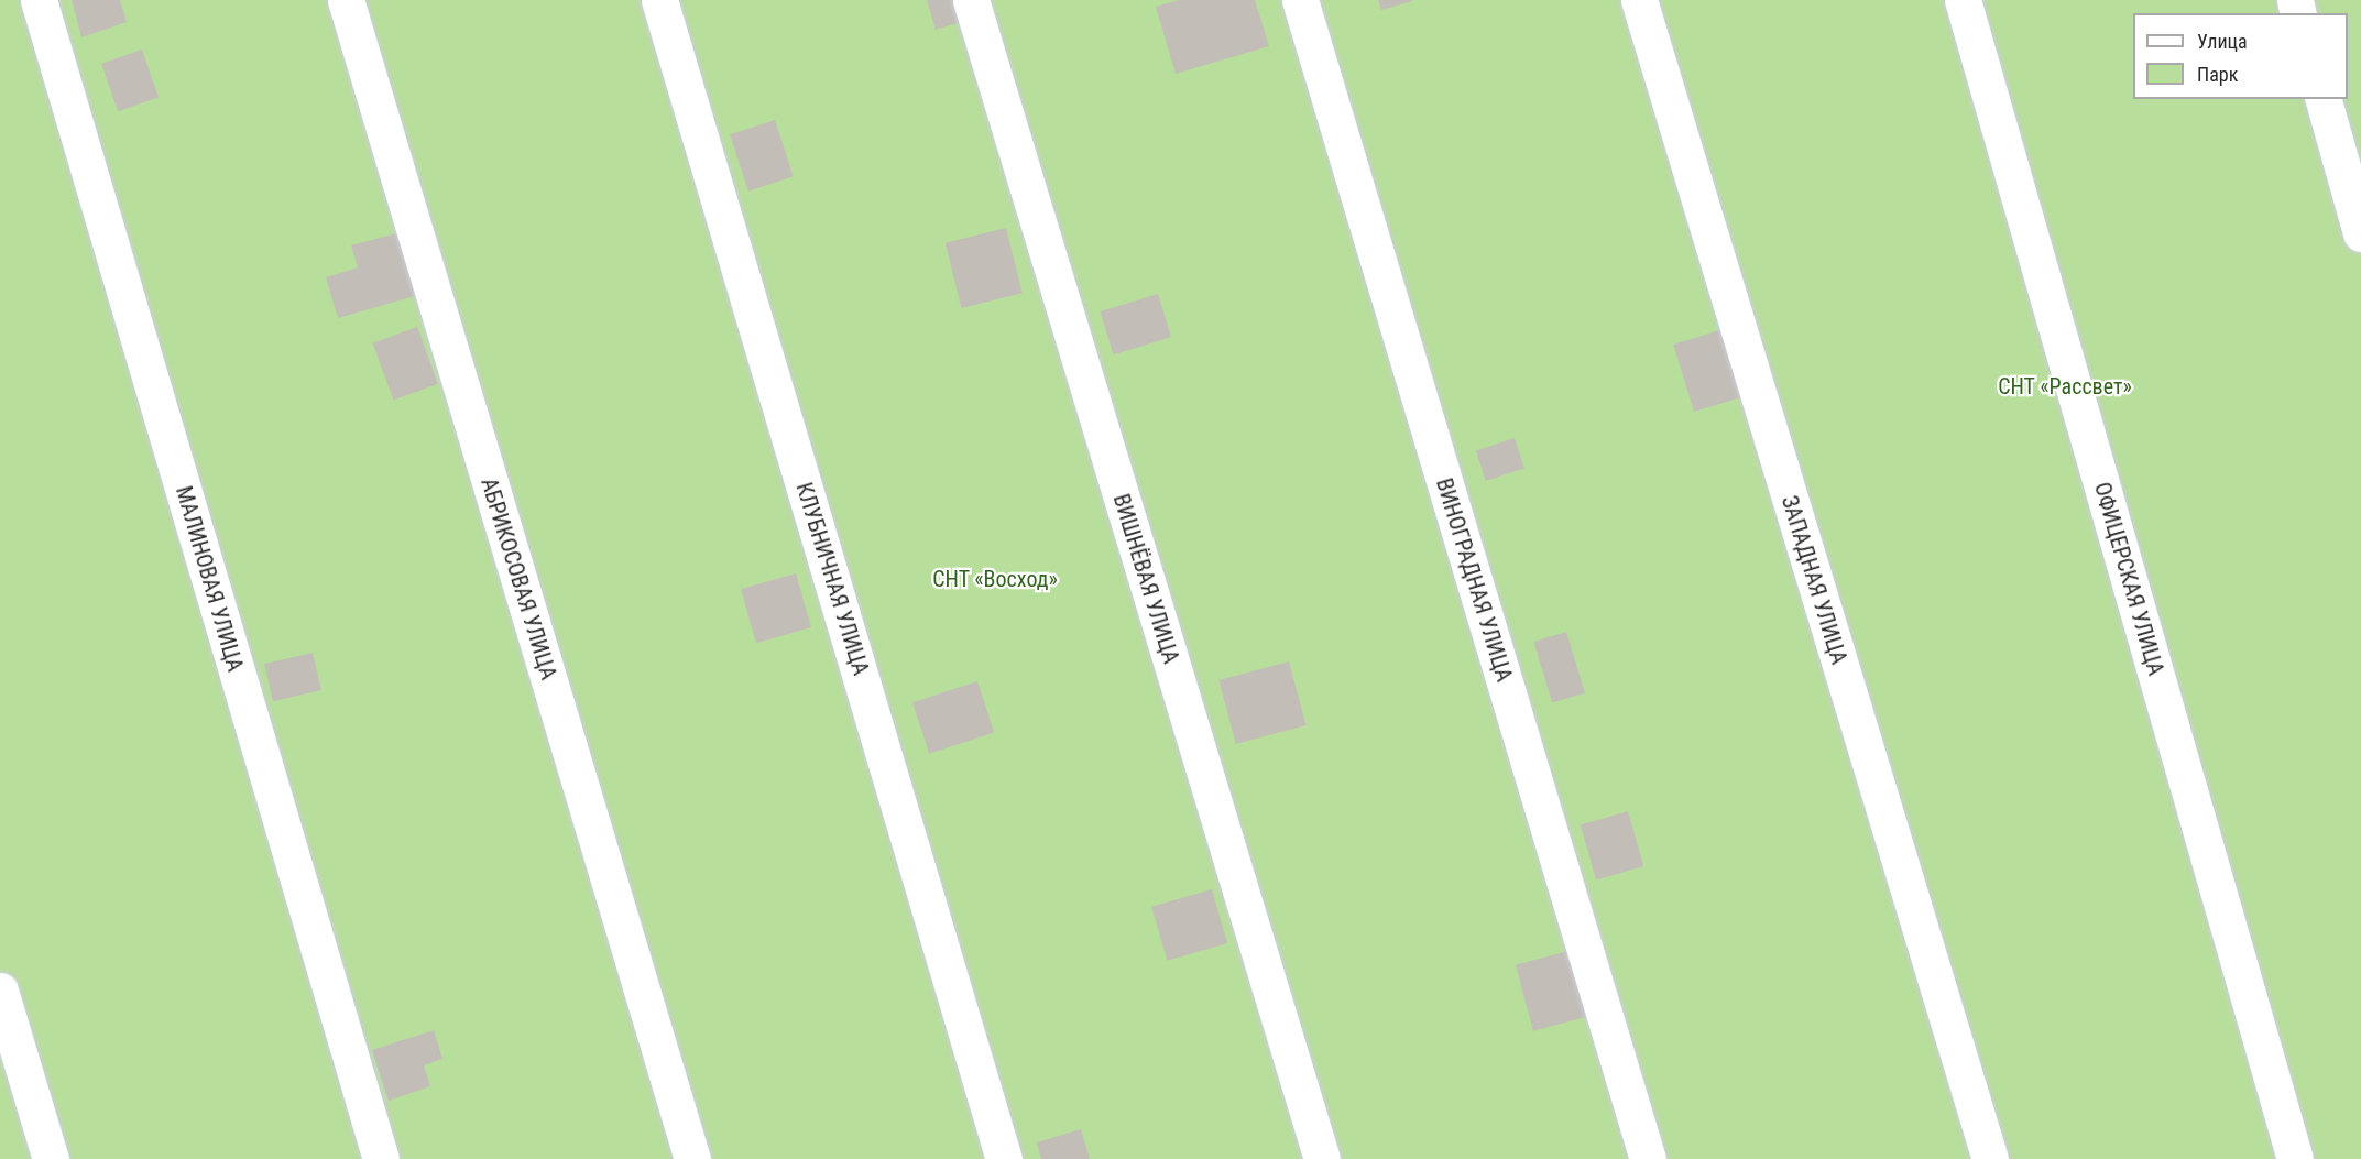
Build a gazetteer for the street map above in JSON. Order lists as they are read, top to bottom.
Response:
{
  "streets": {
    "street": [
      "МАЛИНОВАЯ УЛИЦА",
      "АБРИКОСОВАЯ УЛИЦА",
      "КЛУБНИЧНАЯ УЛИЦА",
      "ВИШНЁВАЯ УЛИЦА",
      "ОФИЦЕРСКАЯ УЛИЦА",
      "ВИНОГРАДНАЯ УЛИЦА",
      "ЗАПАДНАЯ УЛИЦА"
    ]
  },
  "parks": ["СНТ «Рассвет»", "СНТ «Восход»"],
  "legend": ["Улица", "Парк"]
}
